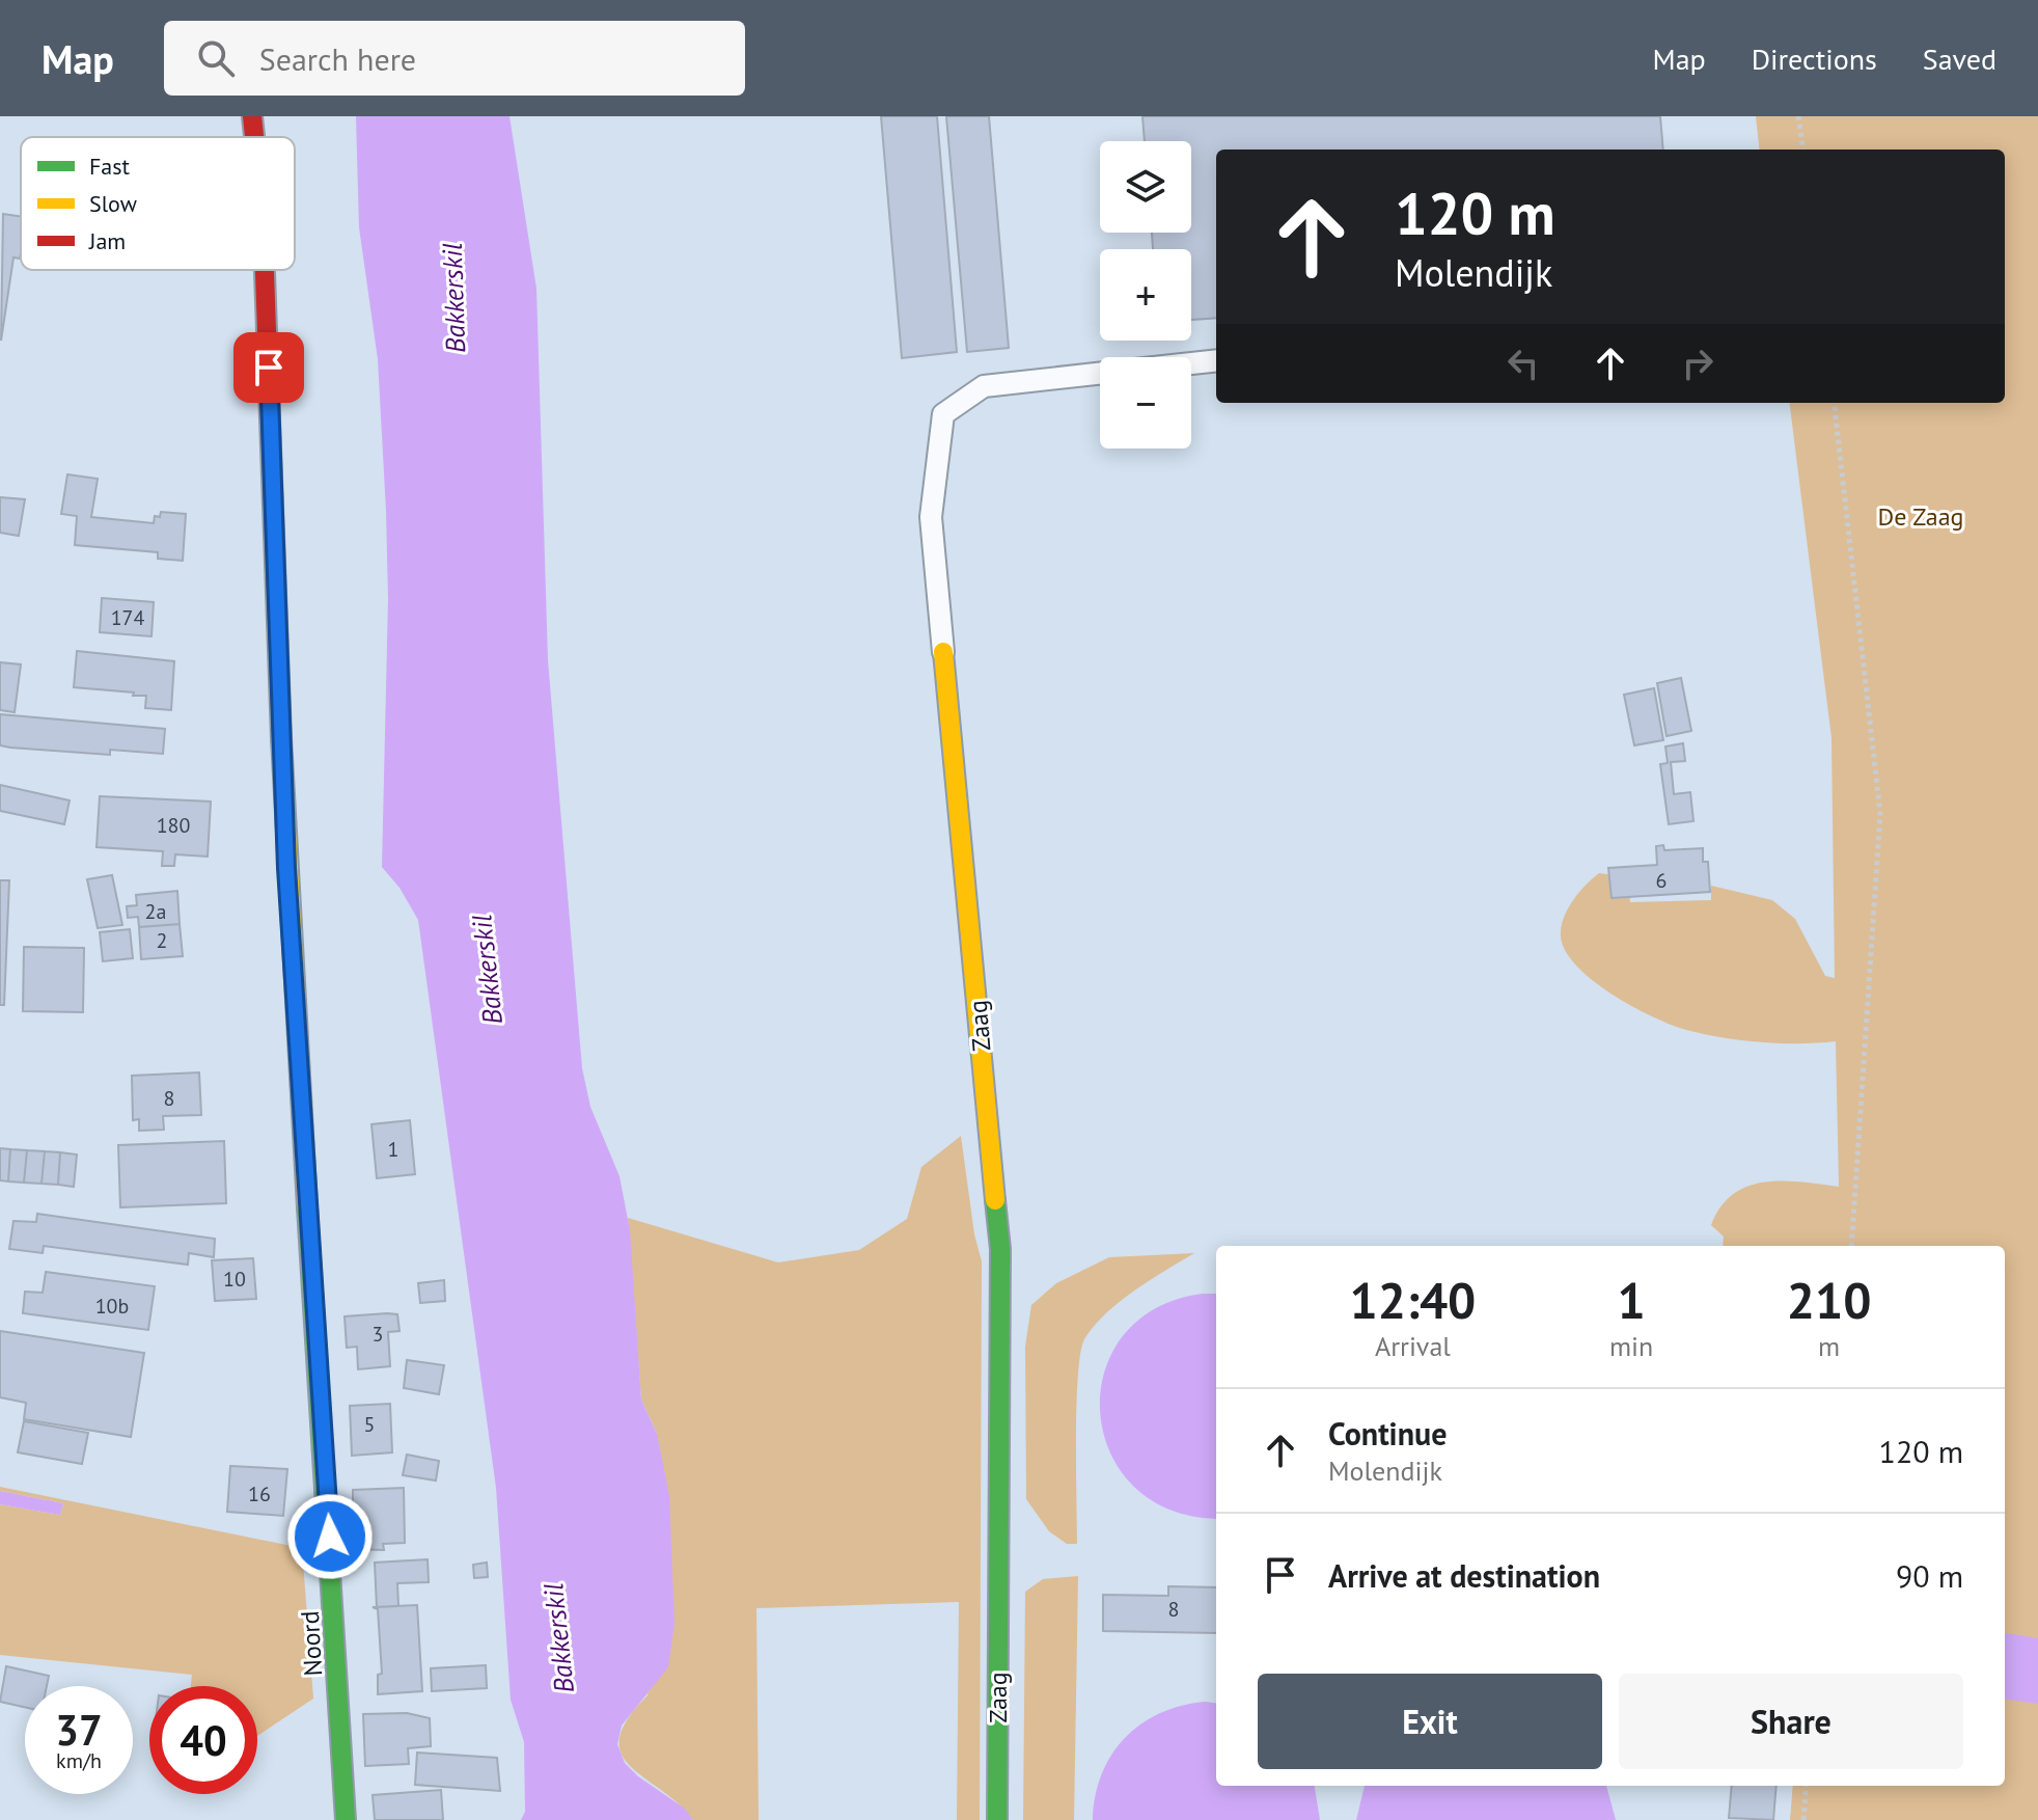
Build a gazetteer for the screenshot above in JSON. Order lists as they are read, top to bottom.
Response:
{
  "streets": {
    "street": ["Zaag", "Noord"]
  },
  "water": ["Bakkerskil"],
  "parks": ["De Zaag"],
  "house_numbers": [
    "174",
    "180",
    "6",
    "2a",
    "2",
    "8",
    "1",
    "10",
    "10b",
    "3",
    "5",
    "16",
    "8"
  ],
  "legend": ["Fast", "Slow", "Jam"],
  "page": {
    "header": "Map",
    "search": "Search here",
    "nav": ["Map", "Directions", "Saved"],
    "map_buttons": ["+", "−"],
    "turn": ["120 m", "Molendijk"],
    "eta": [
      "12:40",
      "Arrival",
      "1",
      "min",
      "210",
      "m"
    ],
    "list": [
      {
        "name": "Continue",
        "note": "Molendijk",
        "value": "120 m"
      },
      {
        "name": "Arrive at destination",
        "value": "90 m"
      }
    ],
    "buttons": ["Exit", "Share"],
    "speed": "37 km/h",
    "limit": "40"
  }
}
